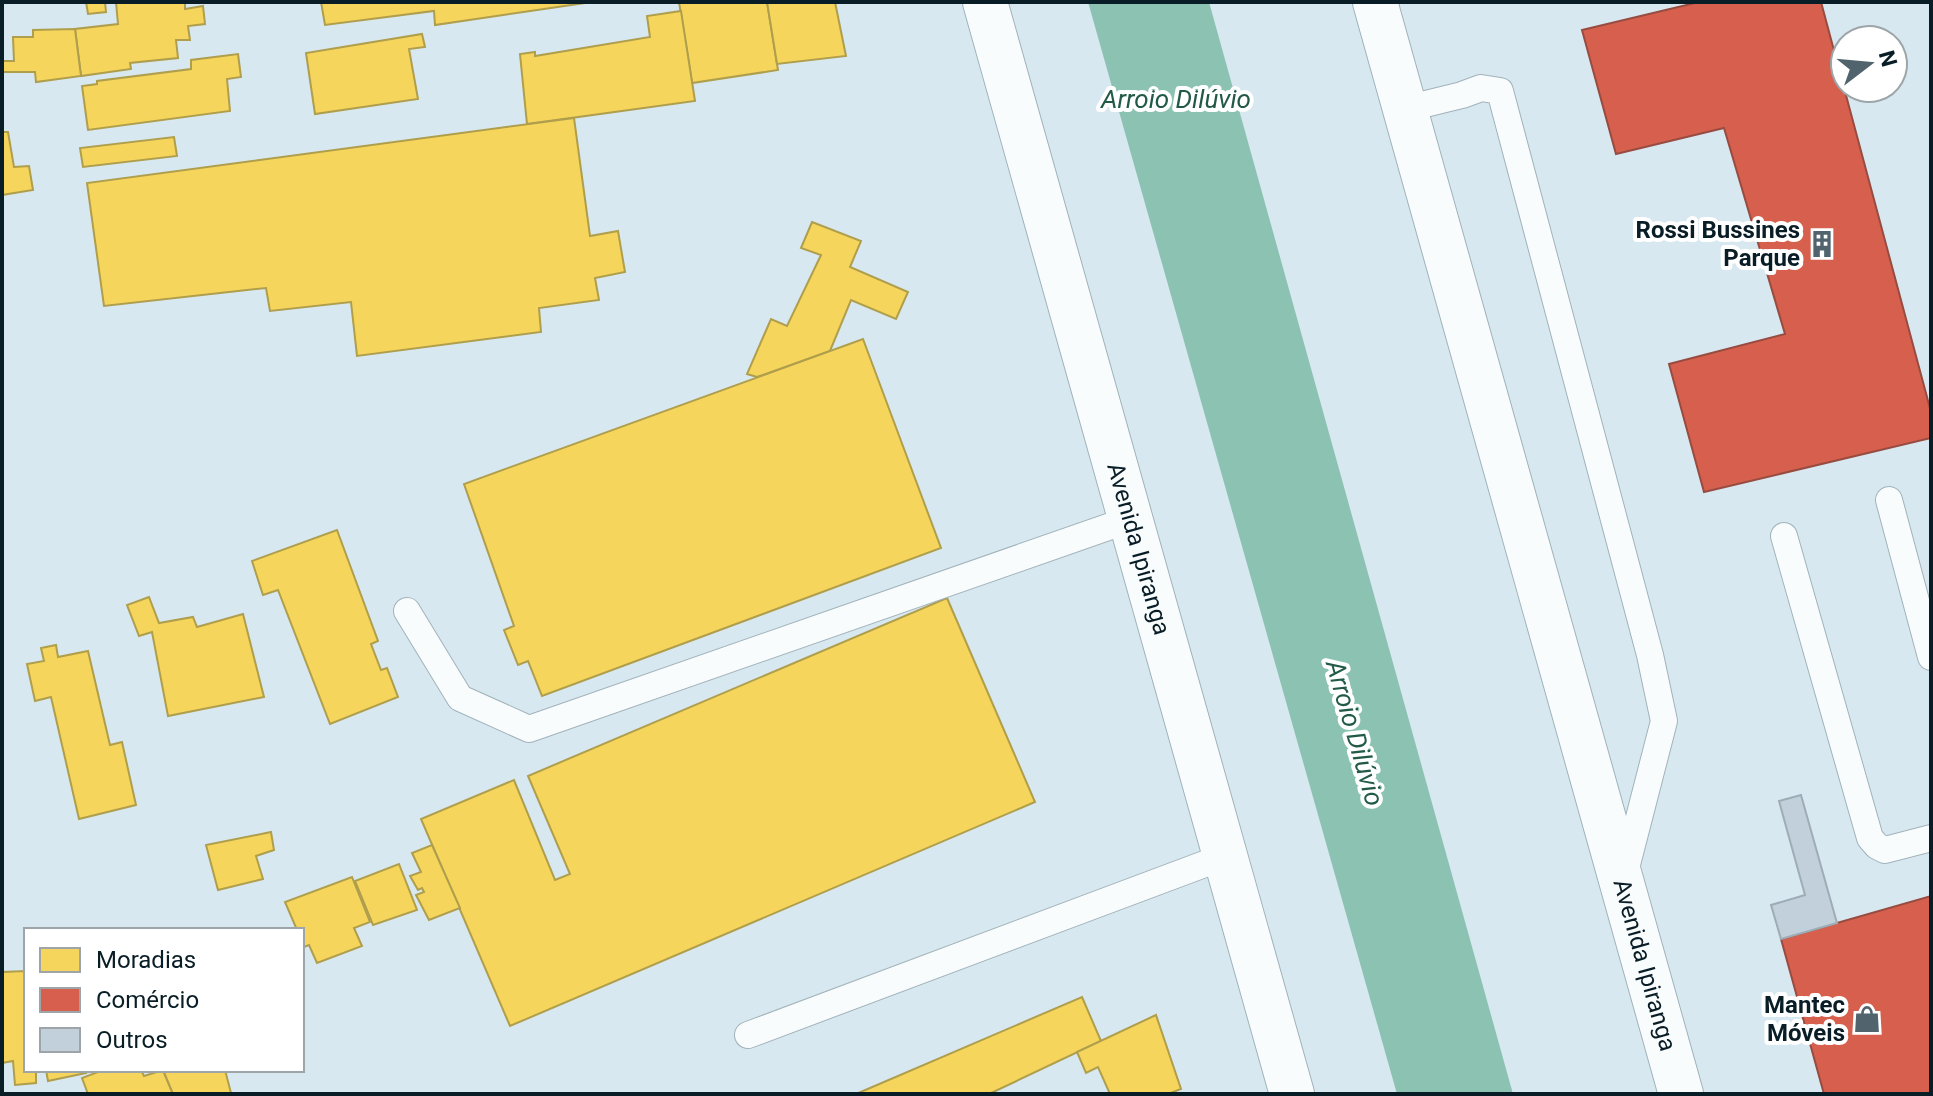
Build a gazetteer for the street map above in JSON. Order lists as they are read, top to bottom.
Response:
{
  "streets": {
    "main road": ["Avenida Ipiranga"]
  },
  "water": ["Arroio Dilúvio"],
  "places": {
    "building": ["Rossi Bussines Parque"],
    "shop": ["Mantec Móveis"]
  },
  "legend": ["Moradias", "Comércio", "Outros"],
  "north": "right"
}
